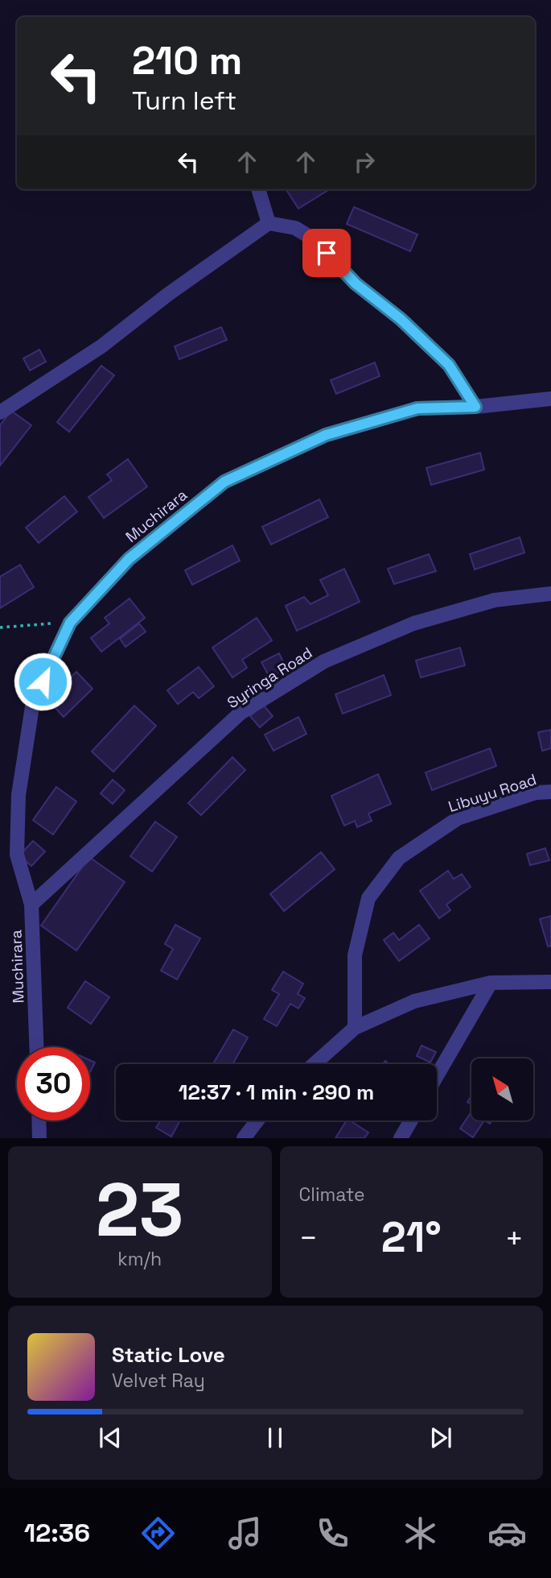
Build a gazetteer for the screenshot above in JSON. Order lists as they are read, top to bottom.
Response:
{
  "streets": {
    "street": ["Muchirara", "Syringa Road", "Libuyu Road"]
  },
  "crossings": [
    ["Muchirara", "Syringa Road"]
  ],
  "north": "top left",
  "page": {
    "turn": ["210 m", "Turn left"],
    "limit": "30",
    "trip": "12:37 · 1 min · 290 m",
    "tile": [
      ["23", "km/h"],
      "Climate"
    ],
    "heat": ["−", "21°", "+"],
    "song": ["Static Love", "Velvet Ray"],
    "tabs": "12:36"
  }
}
